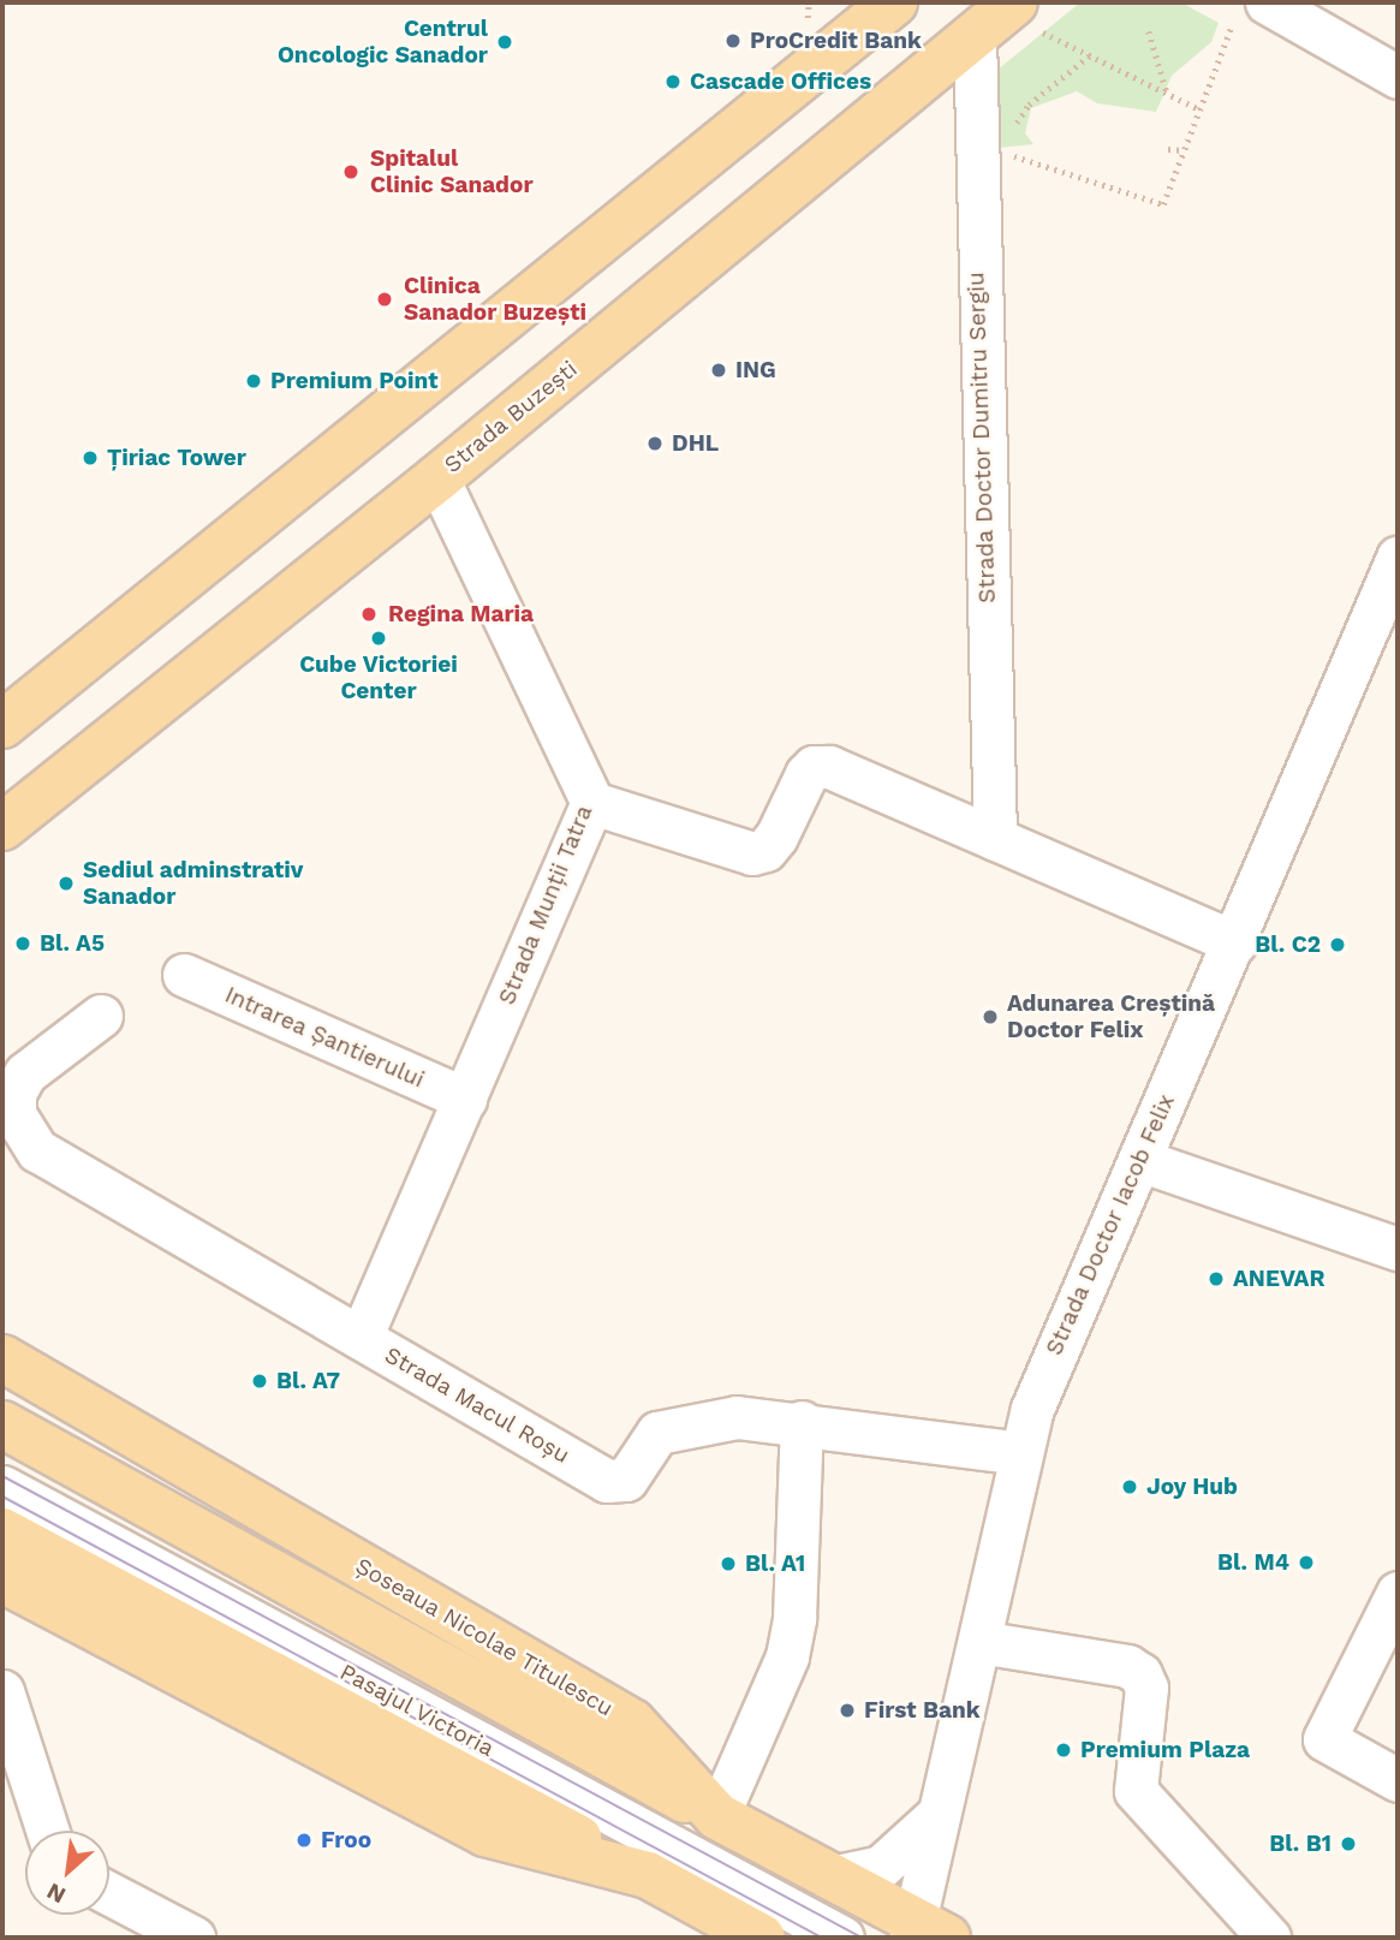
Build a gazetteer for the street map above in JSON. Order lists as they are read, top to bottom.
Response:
{
  "streets": {
    "main road": ["Strada Buzești", "Șoseaua Nicolae Titulescu", "Pasajul Victoria"],
    "street": [
      "Strada Doctor Dumitru Sergiu",
      "Strada Munții Tatra",
      "Intrarea Șantierului",
      "Strada Doctor Iacob Felix",
      "Strada Macul Roșu"
    ]
  },
  "crossings": [
    ["Strada Buzești", "Strada Doctor Dumitru Sergiu"],
    ["Strada Buzești", "Strada Munții Tatra"],
    ["Strada Munții Tatra", "Intrarea Șantierului"],
    ["Strada Munții Tatra", "Strada Macul Roșu"],
    ["Strada Doctor Iacob Felix", "Strada Macul Roșu"],
    ["Strada Doctor Iacob Felix", "Șoseaua Nicolae Titulescu"]
  ],
  "places": [
    "ProCredit Bank",
    "Centrul Oncologic Sanador",
    "Cascade Offices",
    "Spitalul Clinic Sanador",
    "Clinica Sanador Buzești",
    "ING",
    "Premium Point",
    "DHL",
    "Țiriac Tower",
    "Regina Maria",
    "Cube Victoriei Center",
    "Sediul adminstrativ Sanador",
    "Bl. A5",
    "Bl. C2",
    "Adunarea Creștină Doctor Felix",
    "ANEVAR",
    "Bl. A7",
    "Joy Hub",
    "Bl. M4",
    "Bl. A1",
    "First Bank",
    "Premium Plaza",
    "Froo",
    "Bl. B1"
  ],
  "north": "bottom left"
}
